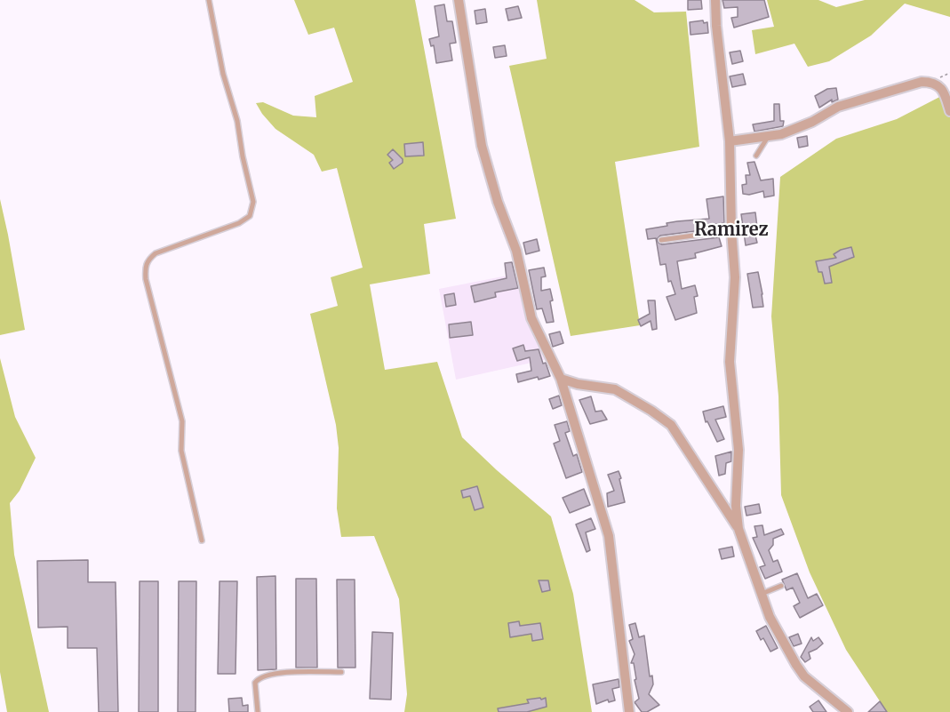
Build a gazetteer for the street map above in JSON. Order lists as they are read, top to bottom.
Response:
{
  "districts": ["Ramirez"]
}
